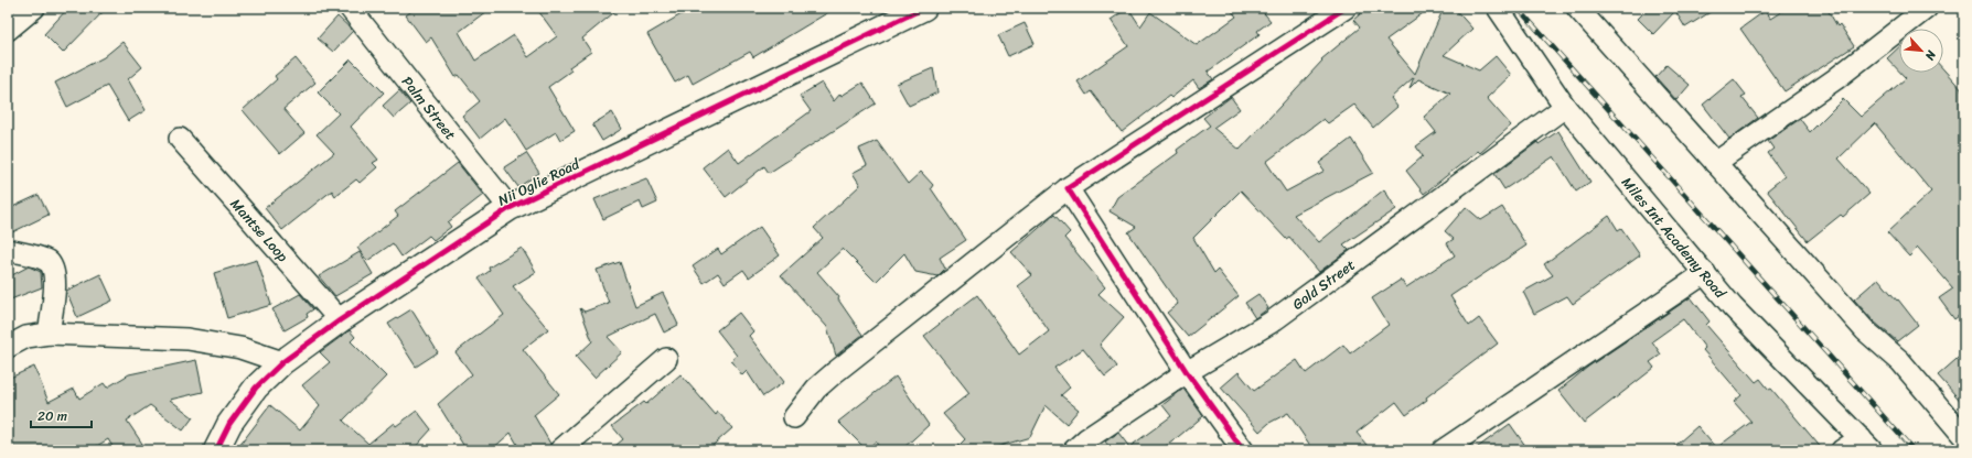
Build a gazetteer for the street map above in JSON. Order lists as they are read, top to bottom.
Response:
{
  "streets": {
    "street": [
      "Palm Street",
      "Nii Oglie Road",
      "Mantse Loop",
      "Miles Int Academy Road",
      "Gold Street"
    ]
  },
  "crossings": [
    ["Palm Street", "Nii Oglie Road"],
    ["Nii Oglie Road", "Mantse Loop"],
    ["Miles Int Academy Road", "Gold Street"]
  ],
  "scale_bar": "20 m",
  "north": "bottom right"
}
